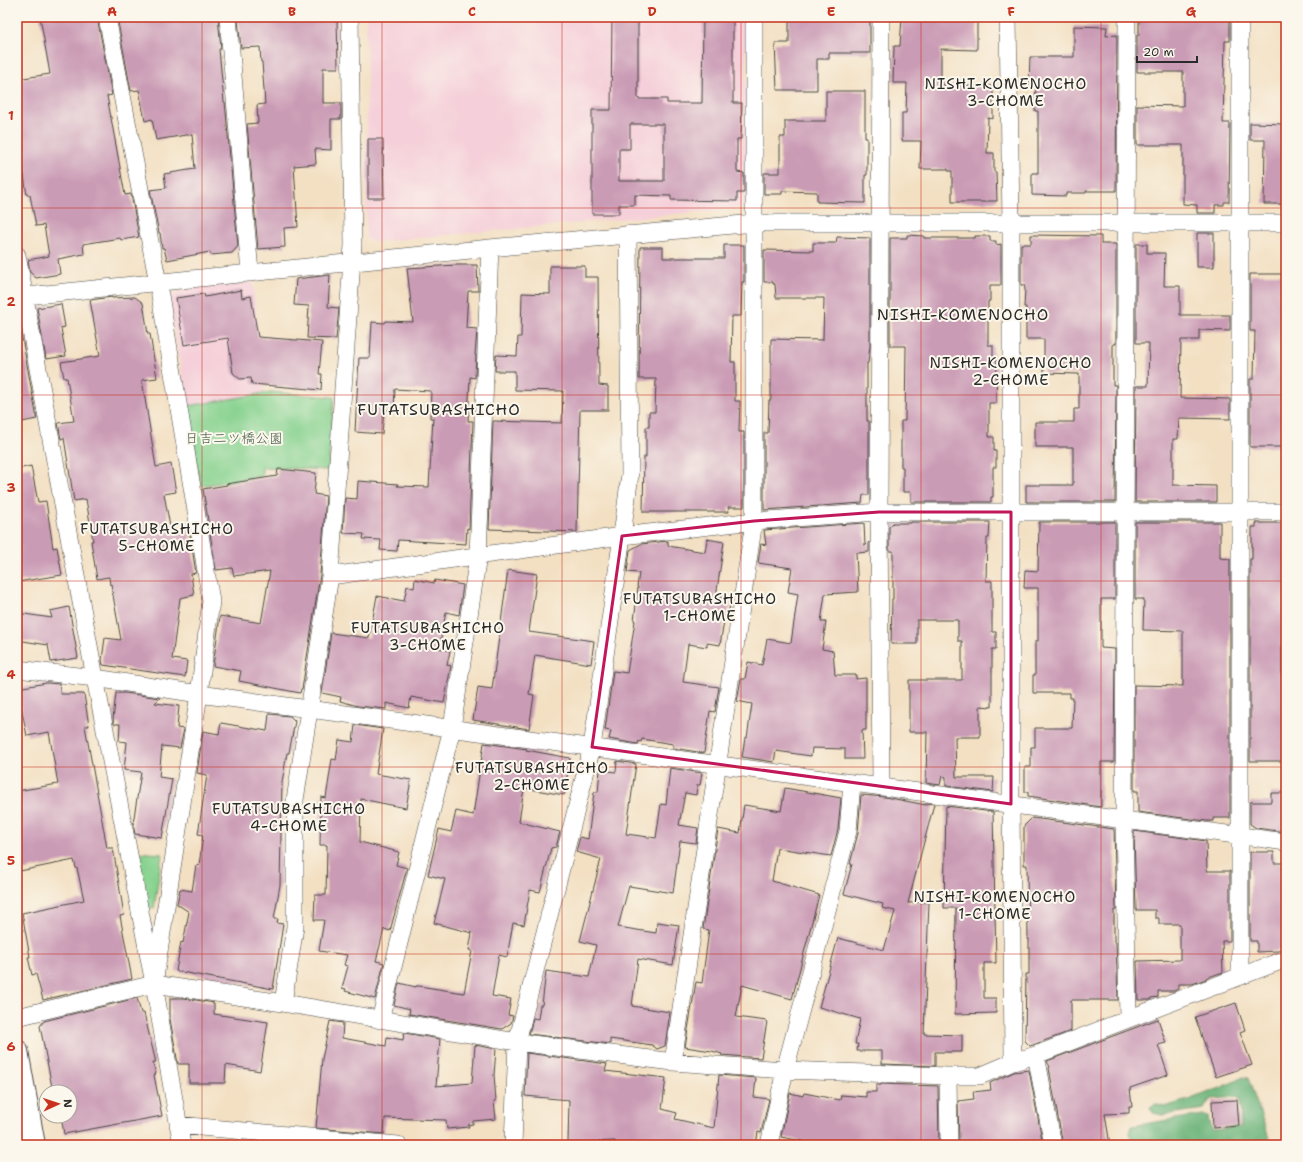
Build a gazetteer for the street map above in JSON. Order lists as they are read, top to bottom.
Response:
{
  "districts": [
    "NISHI-KOMENOCHO 3-CHOME",
    "NISHI-KOMENOCHO",
    "NISHI-KOMENOCHO 2-CHOME",
    "FUTATSUBASHICHO",
    "FUTATSUBASHICHO 5-CHOME",
    "FUTATSUBASHICHO 1-CHOME",
    "FUTATSUBASHICHO 3-CHOME",
    "FUTATSUBASHICHO 2-CHOME",
    "FUTATSUBASHICHO 4-CHOME",
    "NISHI-KOMENOCHO 1-CHOME"
  ],
  "parks": ["日吉二ツ橋公園"],
  "scale_bar": "20 m",
  "north": "right",
  "grid": {
    "columns": [
      "A",
      "B",
      "C",
      "D",
      "E",
      "F",
      "G"
    ],
    "rows": [
      "1",
      "2",
      "3",
      "4",
      "5",
      "6"
    ]
  }
}
